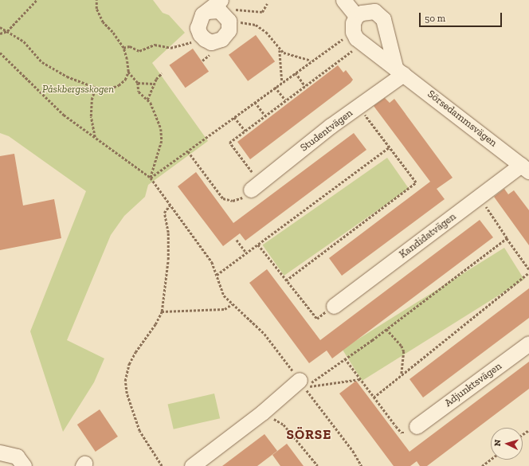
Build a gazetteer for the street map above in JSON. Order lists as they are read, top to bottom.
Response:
{
  "streets": {
    "street": [
      "Sörsedammsvägen",
      "Studentvägen",
      "Kandidatvägen",
      "Adjunktsvägen"
    ]
  },
  "crossings": [
    ["Sörsedammsvägen", "Studentvägen"],
    ["Sörsedammsvägen", "Kandidatvägen"]
  ],
  "districts": ["SÖRSE"],
  "parks": ["Påskbergsskogen"],
  "scale_bar": "50 m",
  "north": "left"
}
